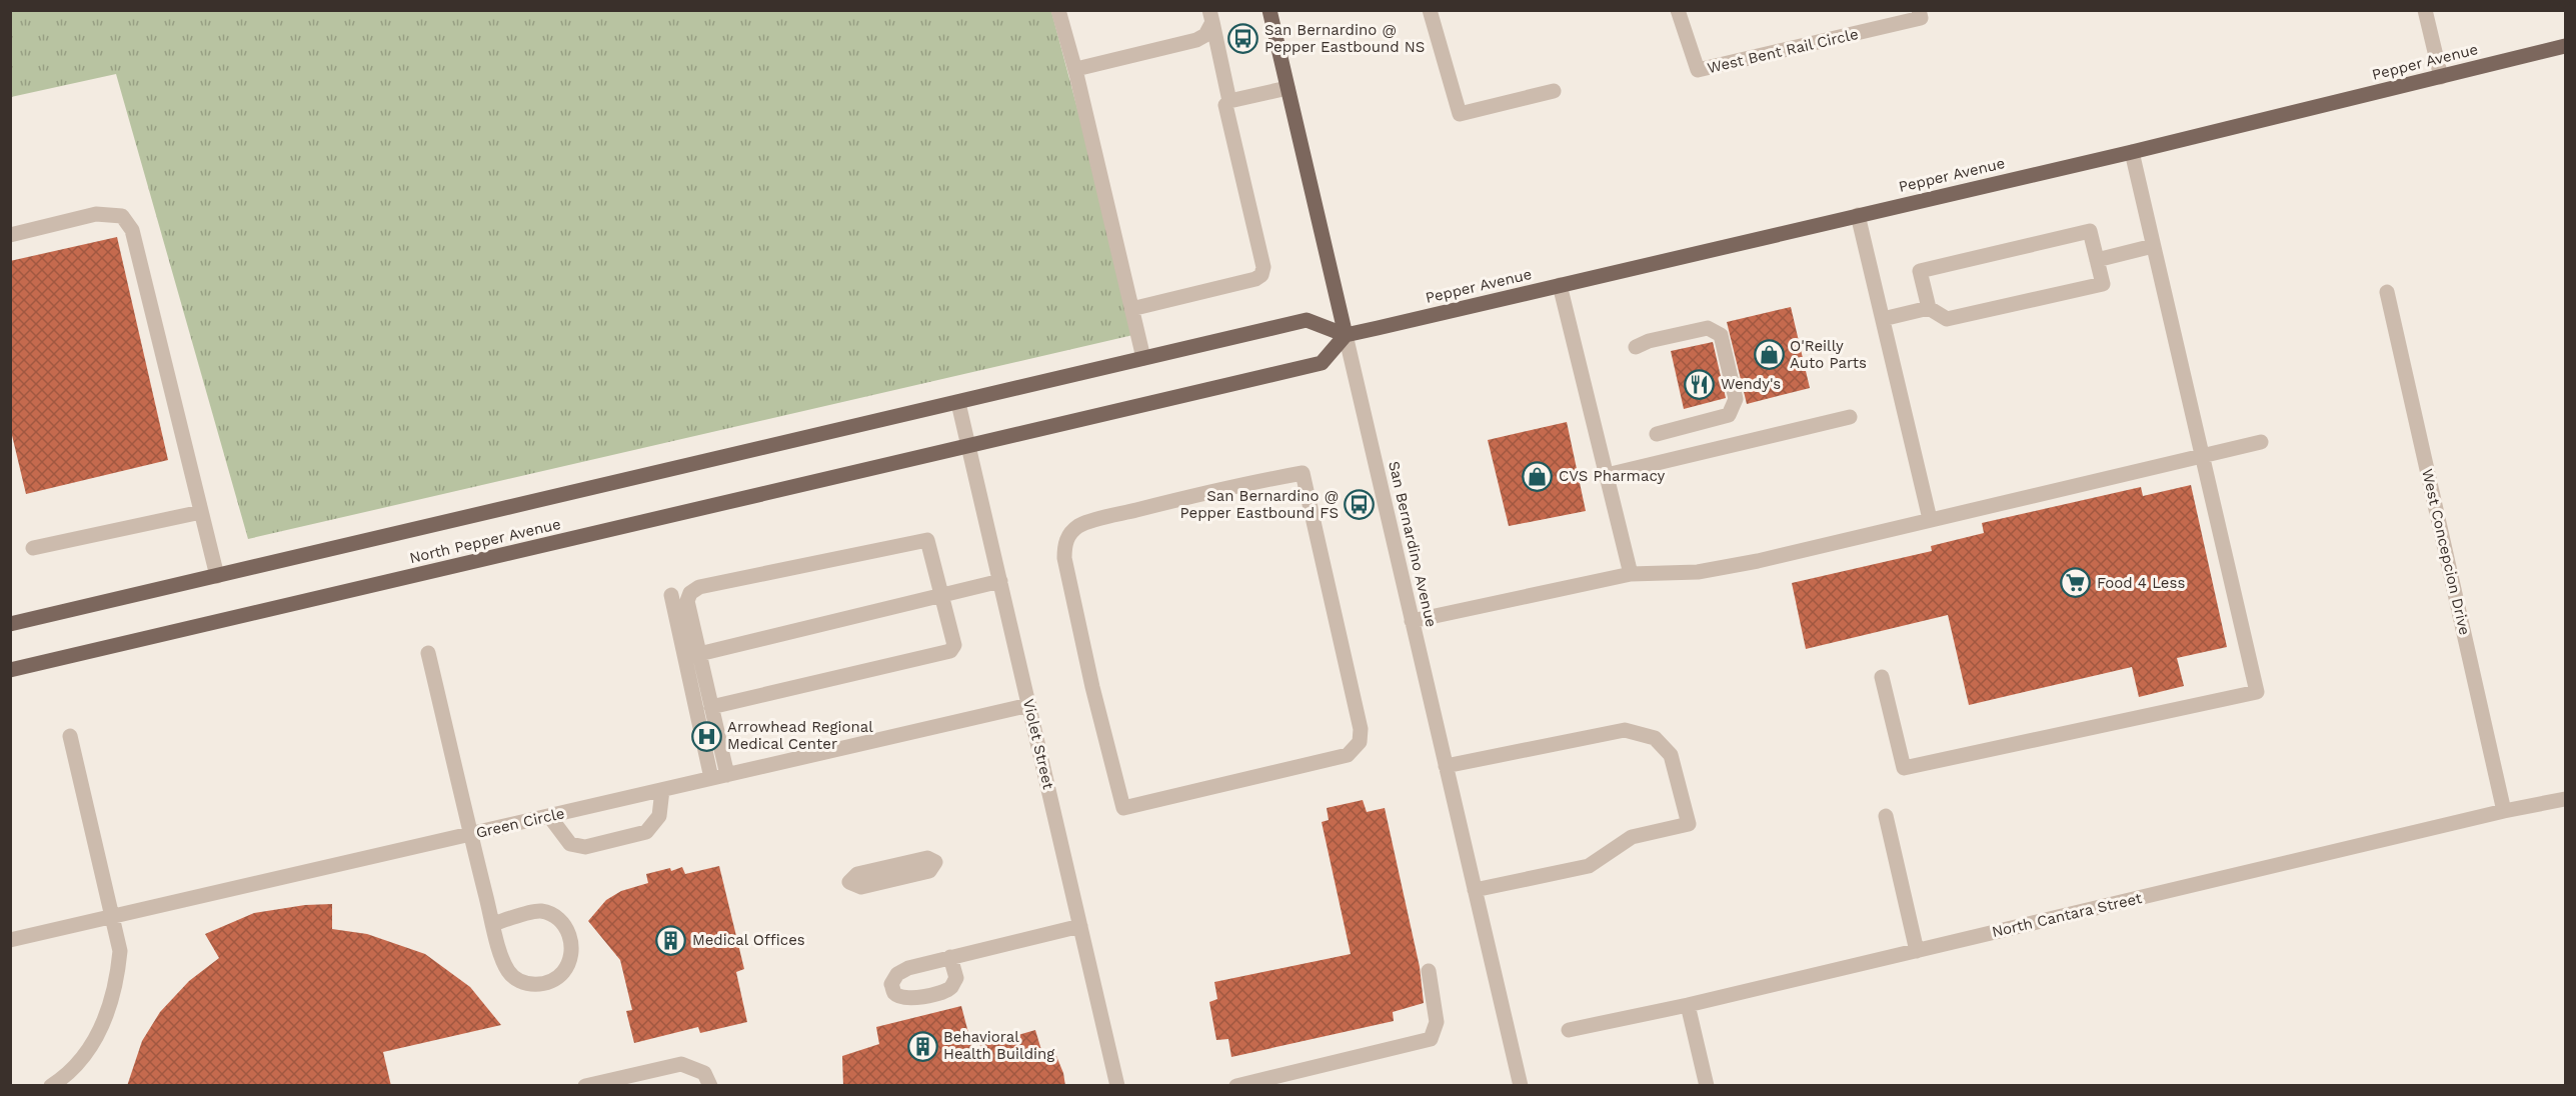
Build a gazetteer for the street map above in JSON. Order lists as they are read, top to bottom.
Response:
{
  "streets": {
    "main road": ["Pepper Avenue", "North Pepper Avenue", "San Bernardino Avenue"],
    "street": [
      "West Bent Rail Circle",
      "West Concepcion Drive",
      "Violet Street",
      "Green Circle",
      "North Cantara Street"
    ]
  },
  "crossings": [
    ["Pepper Avenue", "San Bernardino Avenue"],
    ["North Pepper Avenue", "Violet Street"],
    ["West Concepcion Drive", "North Cantara Street"],
    ["Violet Street", "Green Circle"]
  ],
  "places": {
    "bus stop": ["San Bernardino @ Pepper Eastbound NS", "San Bernardino @ Pepper Eastbound FS"],
    "shop": ["O'Reilly Auto Parts", "CVS Pharmacy"],
    "restaurant": ["Wendy's"],
    "supermarket": ["Food 4 Less"],
    "hospital": ["Arrowhead Regional Medical Center"],
    "building": ["Medical Offices", "Behavioral Health Building"]
  }
}
